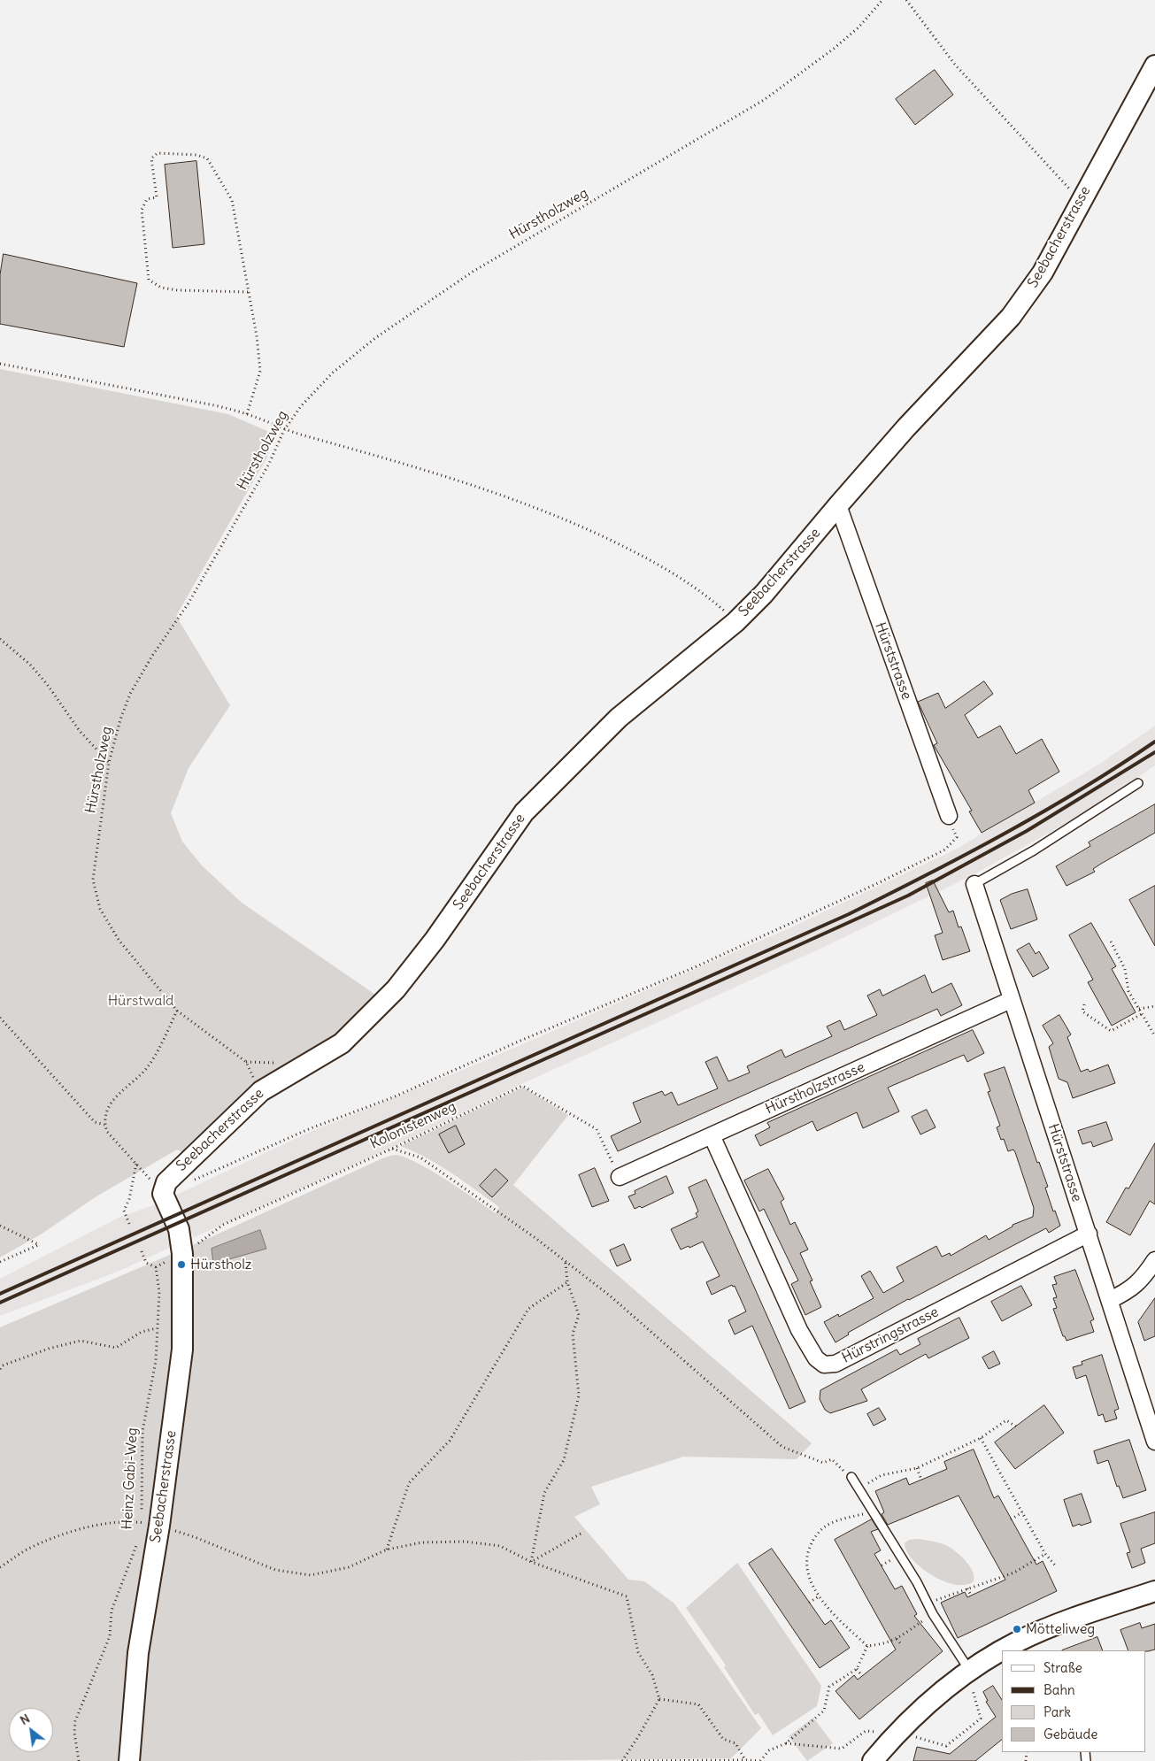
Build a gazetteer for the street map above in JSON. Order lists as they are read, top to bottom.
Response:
{
  "streets": {
    "street": [
      "Seebacherstrasse",
      "Hürststrasse",
      "Hürstholzstrasse",
      "Hürstringstrasse"
    ],
    "path": ["Hürstholzweg", "Kolonistenweg", "Heinz Gabi-Weg"]
  },
  "crossings": [
    ["Hürstholzweg", "Seebacherstrasse"],
    ["Seebacherstrasse", "Hürststrasse"],
    ["Seebacherstrasse", "Heinz Gabi-Weg"],
    ["Hürststrasse", "Hürstholzstrasse"],
    ["Hürststrasse", "Hürstringstrasse"],
    ["Hürstholzstrasse", "Kolonistenweg"],
    ["Hürstholzstrasse", "Hürstringstrasse"]
  ],
  "parks": ["Hürstwald"],
  "places": ["Hürstholz", "Mötteliweg"],
  "legend": [
    "Straße",
    "Bahn",
    "Park",
    "Gebäude"
  ],
  "north": "top left"
}
